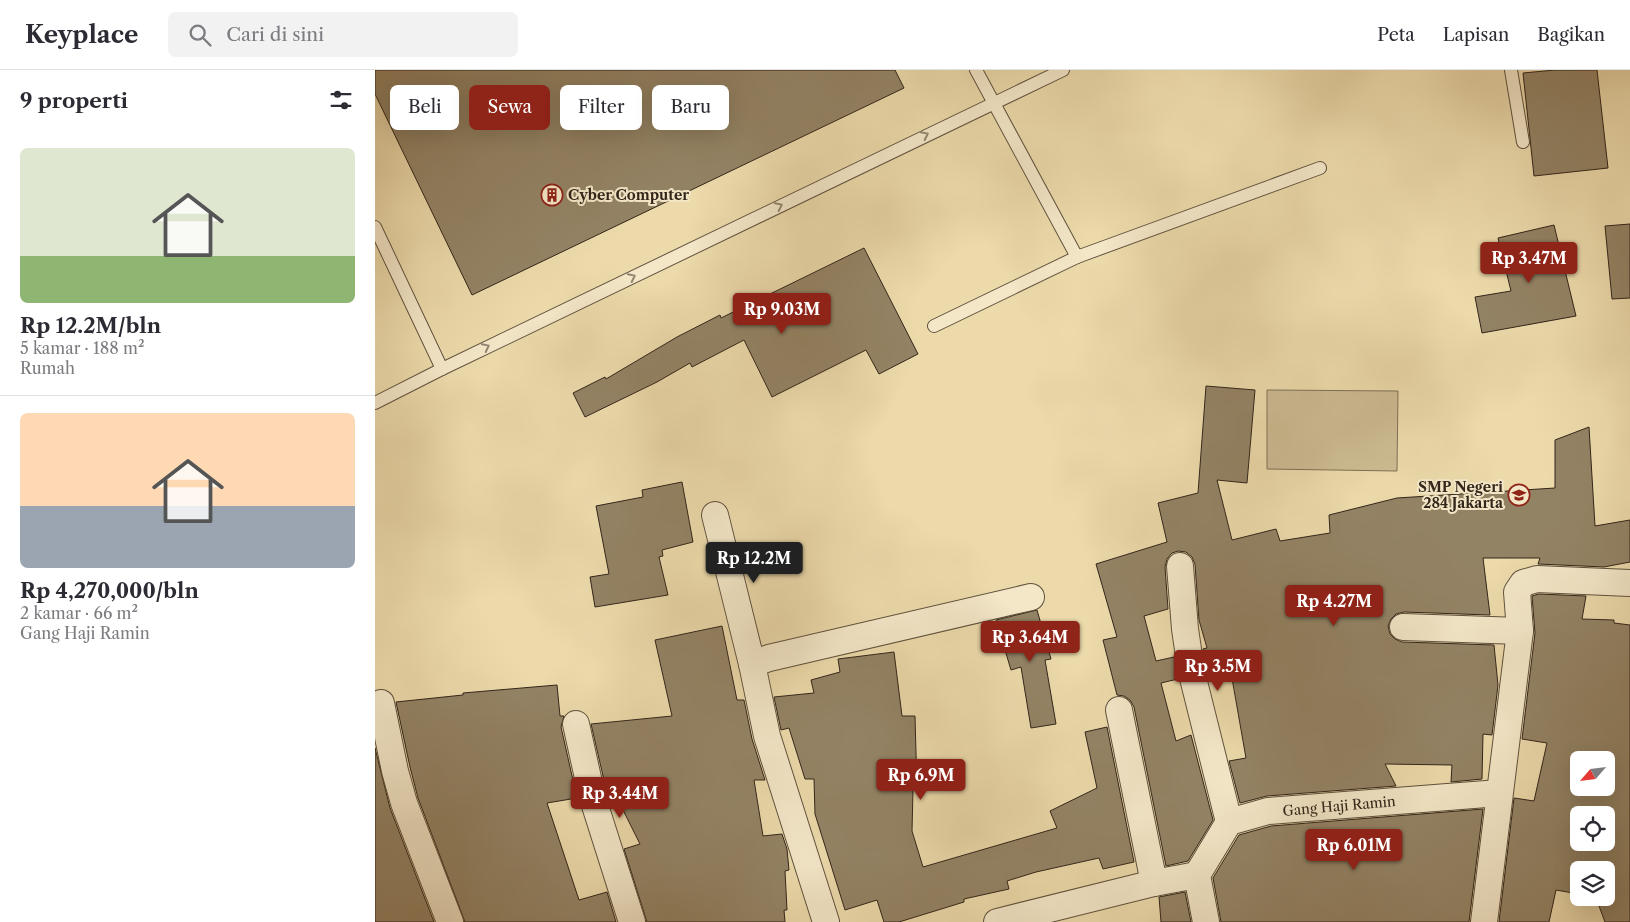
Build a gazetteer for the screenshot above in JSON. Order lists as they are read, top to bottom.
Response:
{
  "streets": {
    "street": ["Gang Haji Ramin"]
  },
  "places": {
    "building": ["Cyber Computer"],
    "school or university": ["SMP Negeri 284 Jakarta"]
  },
  "north": "bottom left",
  "page": {
    "header": "Keyplace",
    "search": "Cari di sini",
    "nav": ["Peta", "Lapisan", "Bagikan"],
    "heading": "9 properti",
    "chip": [
      "Beli",
      "Sewa",
      "Filter",
      "Baru"
    ],
    "list": [
      {
        "name": "Rp 12.2M/bln",
        "note": "5 kamar · 188 m² · Rumah"
      },
      {
        "name": "Rp 4,270,000/bln",
        "note": "2 kamar · 66 m² · Gang Haji Ramin"
      }
    ],
    "price": [
      "Rp 3.47M",
      "Rp 9.03M",
      "Rp 12.2M",
      "Rp 4.27M",
      "Rp 3.64M",
      "Rp 3.5M",
      "Rp 6.9M",
      "Rp 3.44M",
      "Rp 6.01M"
    ]
  }
}
